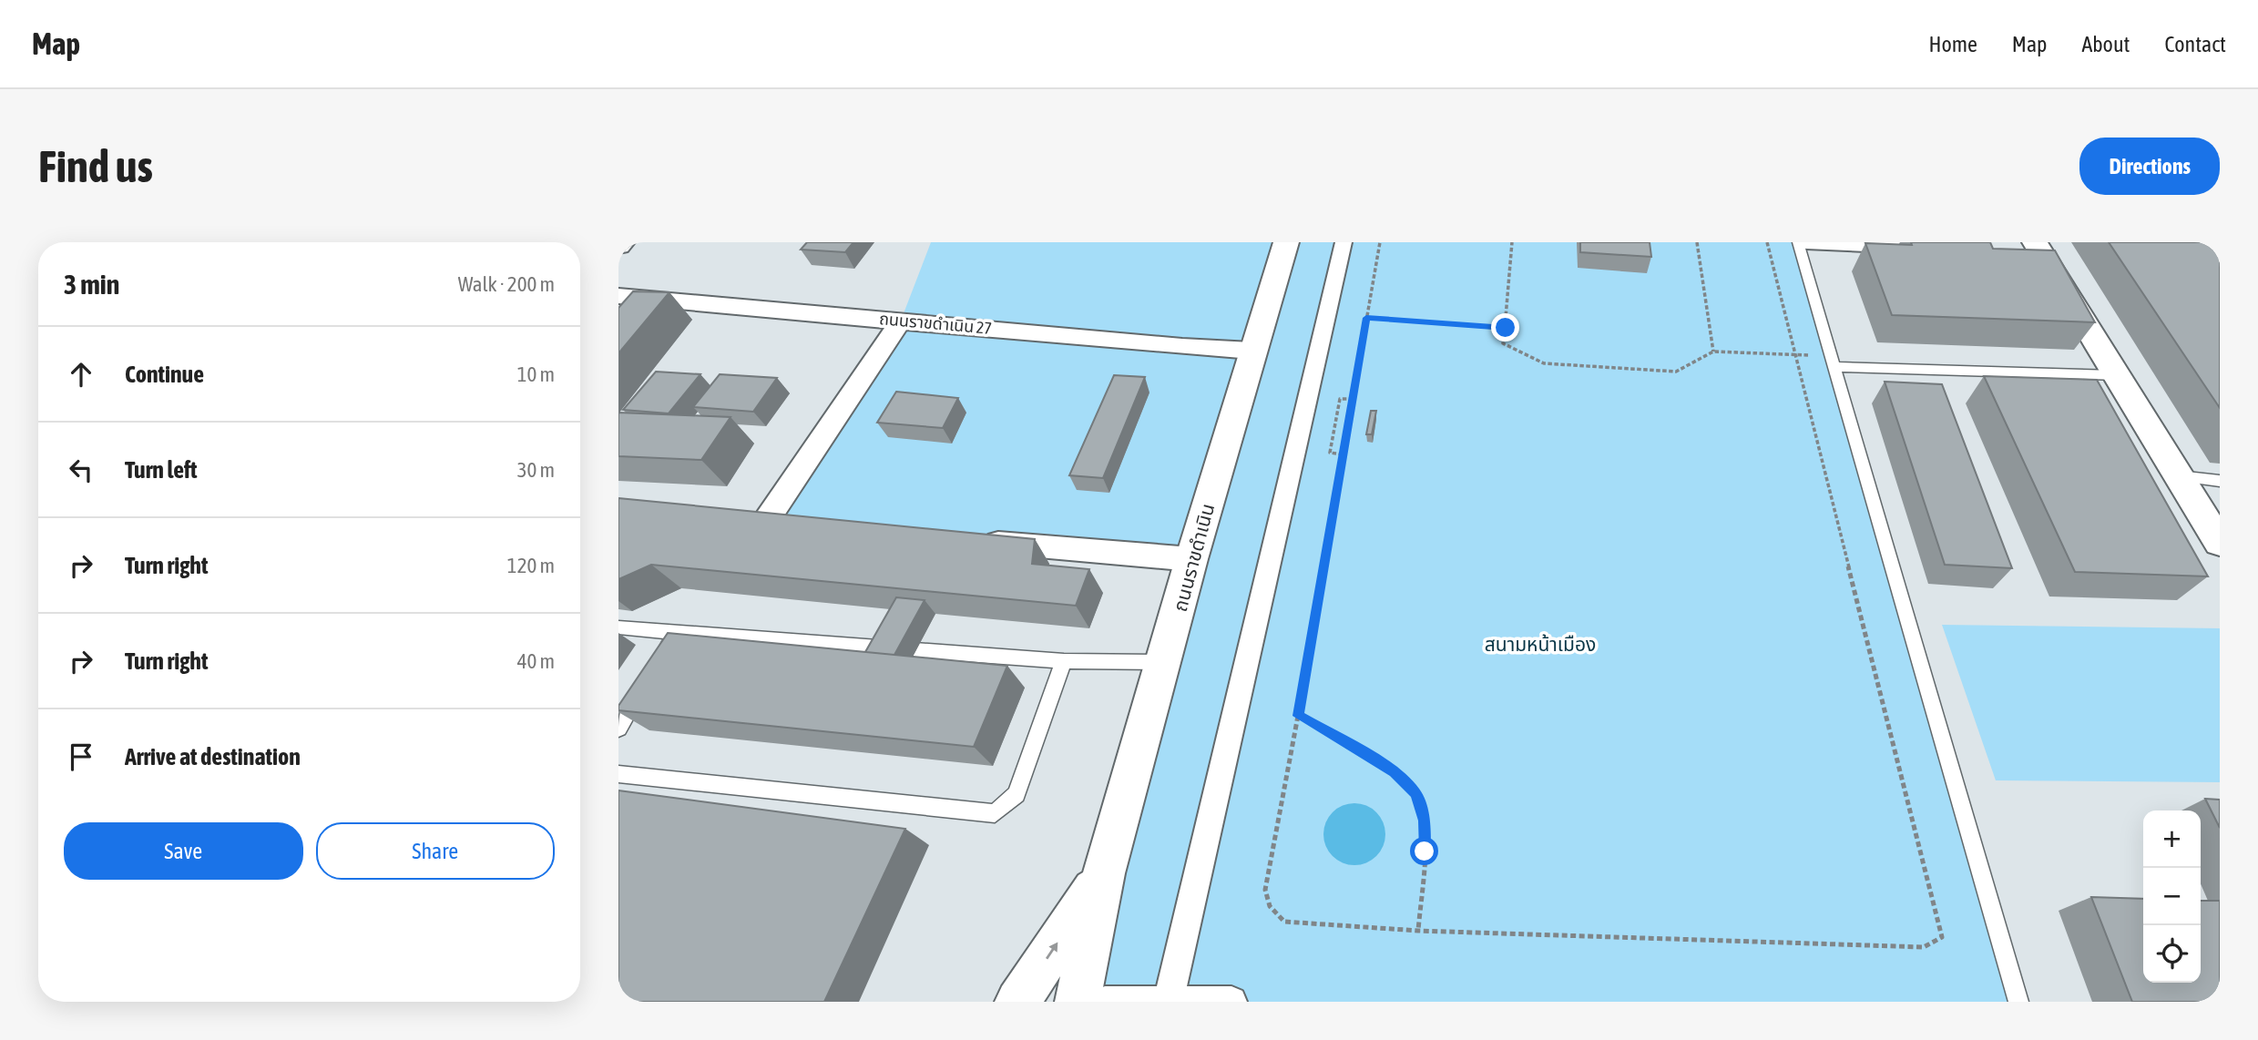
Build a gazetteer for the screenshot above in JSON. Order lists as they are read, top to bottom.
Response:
{
  "streets": {
    "main road": ["ถนนราขดำเนิน"],
    "street": ["ถนนราขดำเนิน 27"]
  },
  "crossings": [
    ["ถนนราขดำเนิน 27", "ถนนราขดำเนิน"]
  ],
  "parks": ["สนามหน้าเมือง"],
  "page": {
    "header": "Map",
    "nav": [
      "Home",
      "Map",
      "About",
      "Contact"
    ],
    "buttons": [
      "Directions",
      ["Save", "Share"]
    ],
    "title": "Find us",
    "heading": ["3 min", "Walk · 200 m"],
    "list": [
      ["Continue", "10 m"],
      ["Turn left", "30 m"],
      ["Turn right", "120 m"],
      ["Turn right", "40 m"],
      "Arrive at destination"
    ],
    "map_buttons": ["+", "−"]
  }
}
